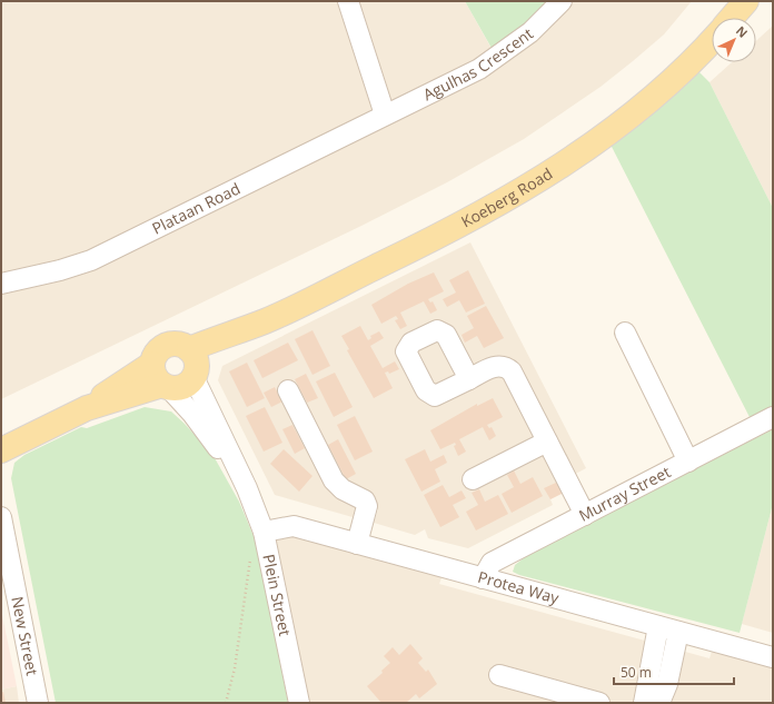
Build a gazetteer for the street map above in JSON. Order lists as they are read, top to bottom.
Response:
{
  "streets": {
    "main road": ["Koeberg Road"],
    "street": [
      "Agulhas Crescent",
      "Plataan Road",
      "Murray Street",
      "Protea Way",
      "Plein Street",
      "New Street"
    ]
  },
  "crossings": [
    ["Agulhas Crescent", "Plataan Road"],
    ["Koeberg Road", "Plein Street"],
    ["Murray Street", "Protea Way"],
    ["Protea Way", "Plein Street"]
  ],
  "scale_bar": "50 m",
  "north": "top right"
}
